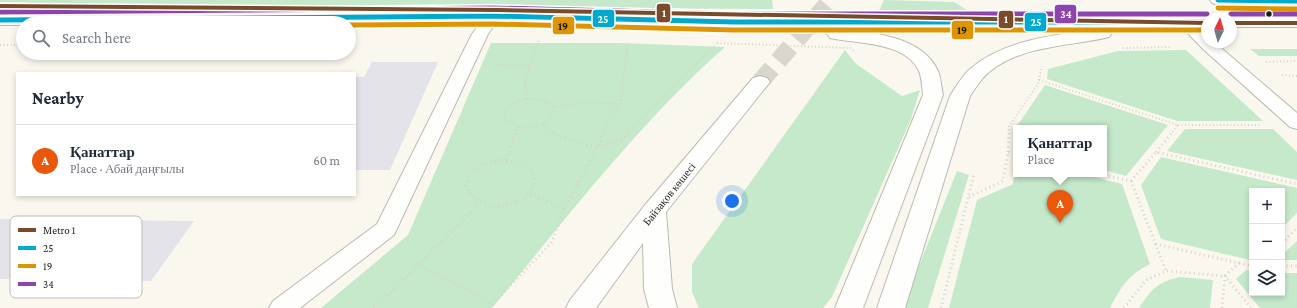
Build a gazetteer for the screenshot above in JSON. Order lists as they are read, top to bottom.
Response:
{
  "streets": {
    "main road": ["Байзақов көшесі"]
  },
  "lines": [
    "transit line 25",
    "metro line 1",
    "transit line 19",
    "transit line 34"
  ],
  "legend": [
    "Metro 1",
    "25",
    "19",
    "34"
  ],
  "north": "top",
  "page": {
    "search": "Search here",
    "heading": "Nearby",
    "list": [
      {
        "mark": "A",
        "name": "Қанаттар",
        "note": "Place · Абай даңғылы",
        "value": "60 m"
      }
    ],
    "popup": ["Қанаттар", "Place"],
    "map_buttons": ["+", "−"],
    "pins": "A"
  }
}
